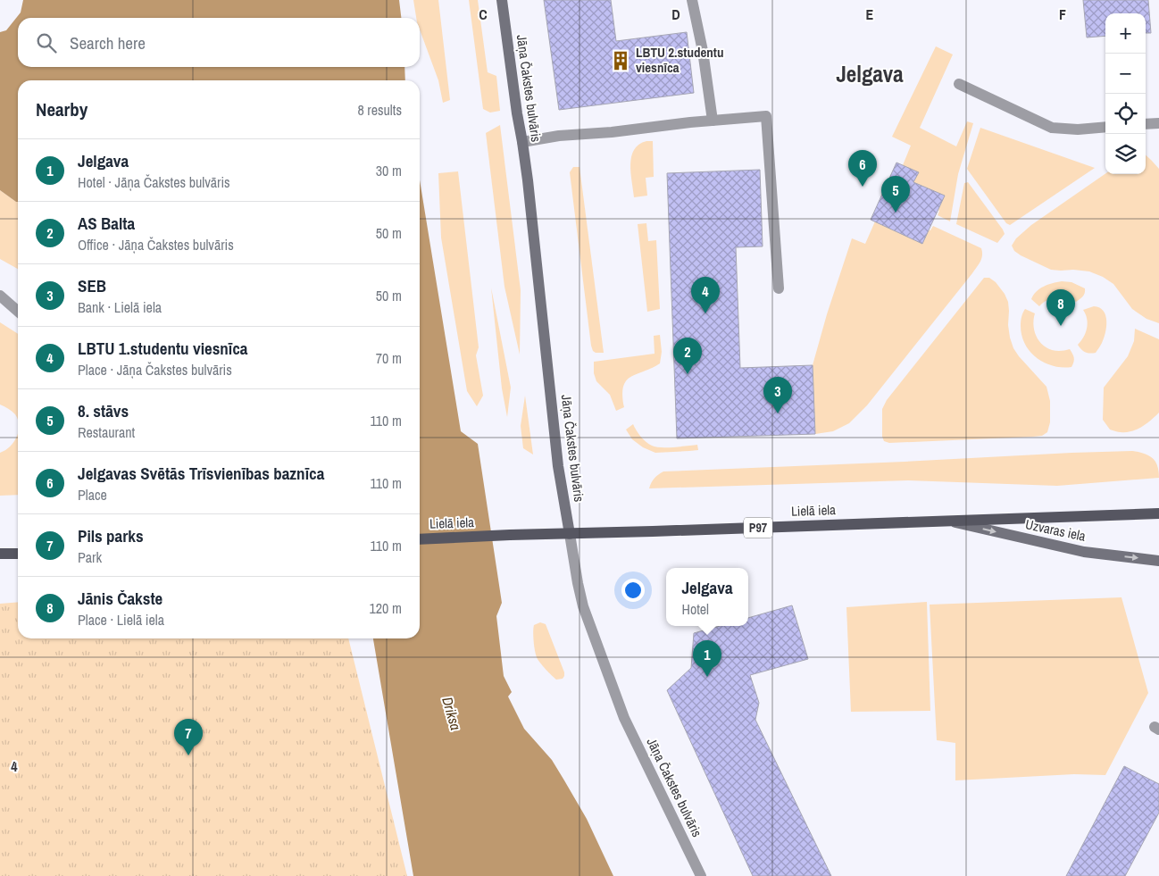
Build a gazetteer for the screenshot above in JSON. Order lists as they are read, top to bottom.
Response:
{
  "streets": {
    "main road": ["Lielā iela", "P97"],
    "street": ["Jāņa Čakstes bulvāris", "Uzvaras iela"]
  },
  "crossings": [
    ["Jāņa Čakstes bulvāris", "Lielā iela"],
    ["Lielā iela", "Uzvaras iela"]
  ],
  "one_way": ["Uzvaras iela"],
  "districts": ["Jelgava"],
  "water": ["Driksa"],
  "places": {
    "building": ["LBTU 2.studentu viesnīca"]
  },
  "page": {
    "map_buttons": ["+", "−"],
    "search": "Search here",
    "heading": ["Nearby", "8 results"],
    "list": [
      {
        "mark": "1",
        "name": "Jelgava",
        "note": "Hotel · Jāņa Čakstes bulvāris",
        "value": "30 m"
      },
      {
        "mark": "2",
        "name": "AS Balta",
        "note": "Office · Jāņa Čakstes bulvāris",
        "value": "50 m"
      },
      {
        "mark": "3",
        "name": "SEB",
        "note": "Bank · Lielā iela",
        "value": "50 m"
      },
      {
        "mark": "4",
        "name": "LBTU 1.studentu viesnīca",
        "note": "Place · Jāņa Čakstes bulvāris",
        "value": "70 m"
      },
      {
        "mark": "5",
        "name": "8. stāvs",
        "note": "Restaurant",
        "value": "110 m"
      },
      {
        "mark": "6",
        "name": "Jelgavas Svētās Trīsvienības baznīca",
        "note": "Place",
        "value": "110 m"
      },
      {
        "mark": "7",
        "name": "Pils parks",
        "note": "Park",
        "value": "110 m"
      },
      {
        "mark": "8",
        "name": "Jānis Čakste",
        "note": "Place · Lielā iela",
        "value": "120 m"
      }
    ],
    "pins": [
      "6",
      "5",
      "4",
      "8",
      "2",
      "3",
      "1",
      "7"
    ],
    "popup": ["Jelgava", "Hotel"]
  },
  "grid": {
    "columns": [
      "C",
      "D",
      "E",
      "F"
    ],
    "rows": ["4"]
  }
}
